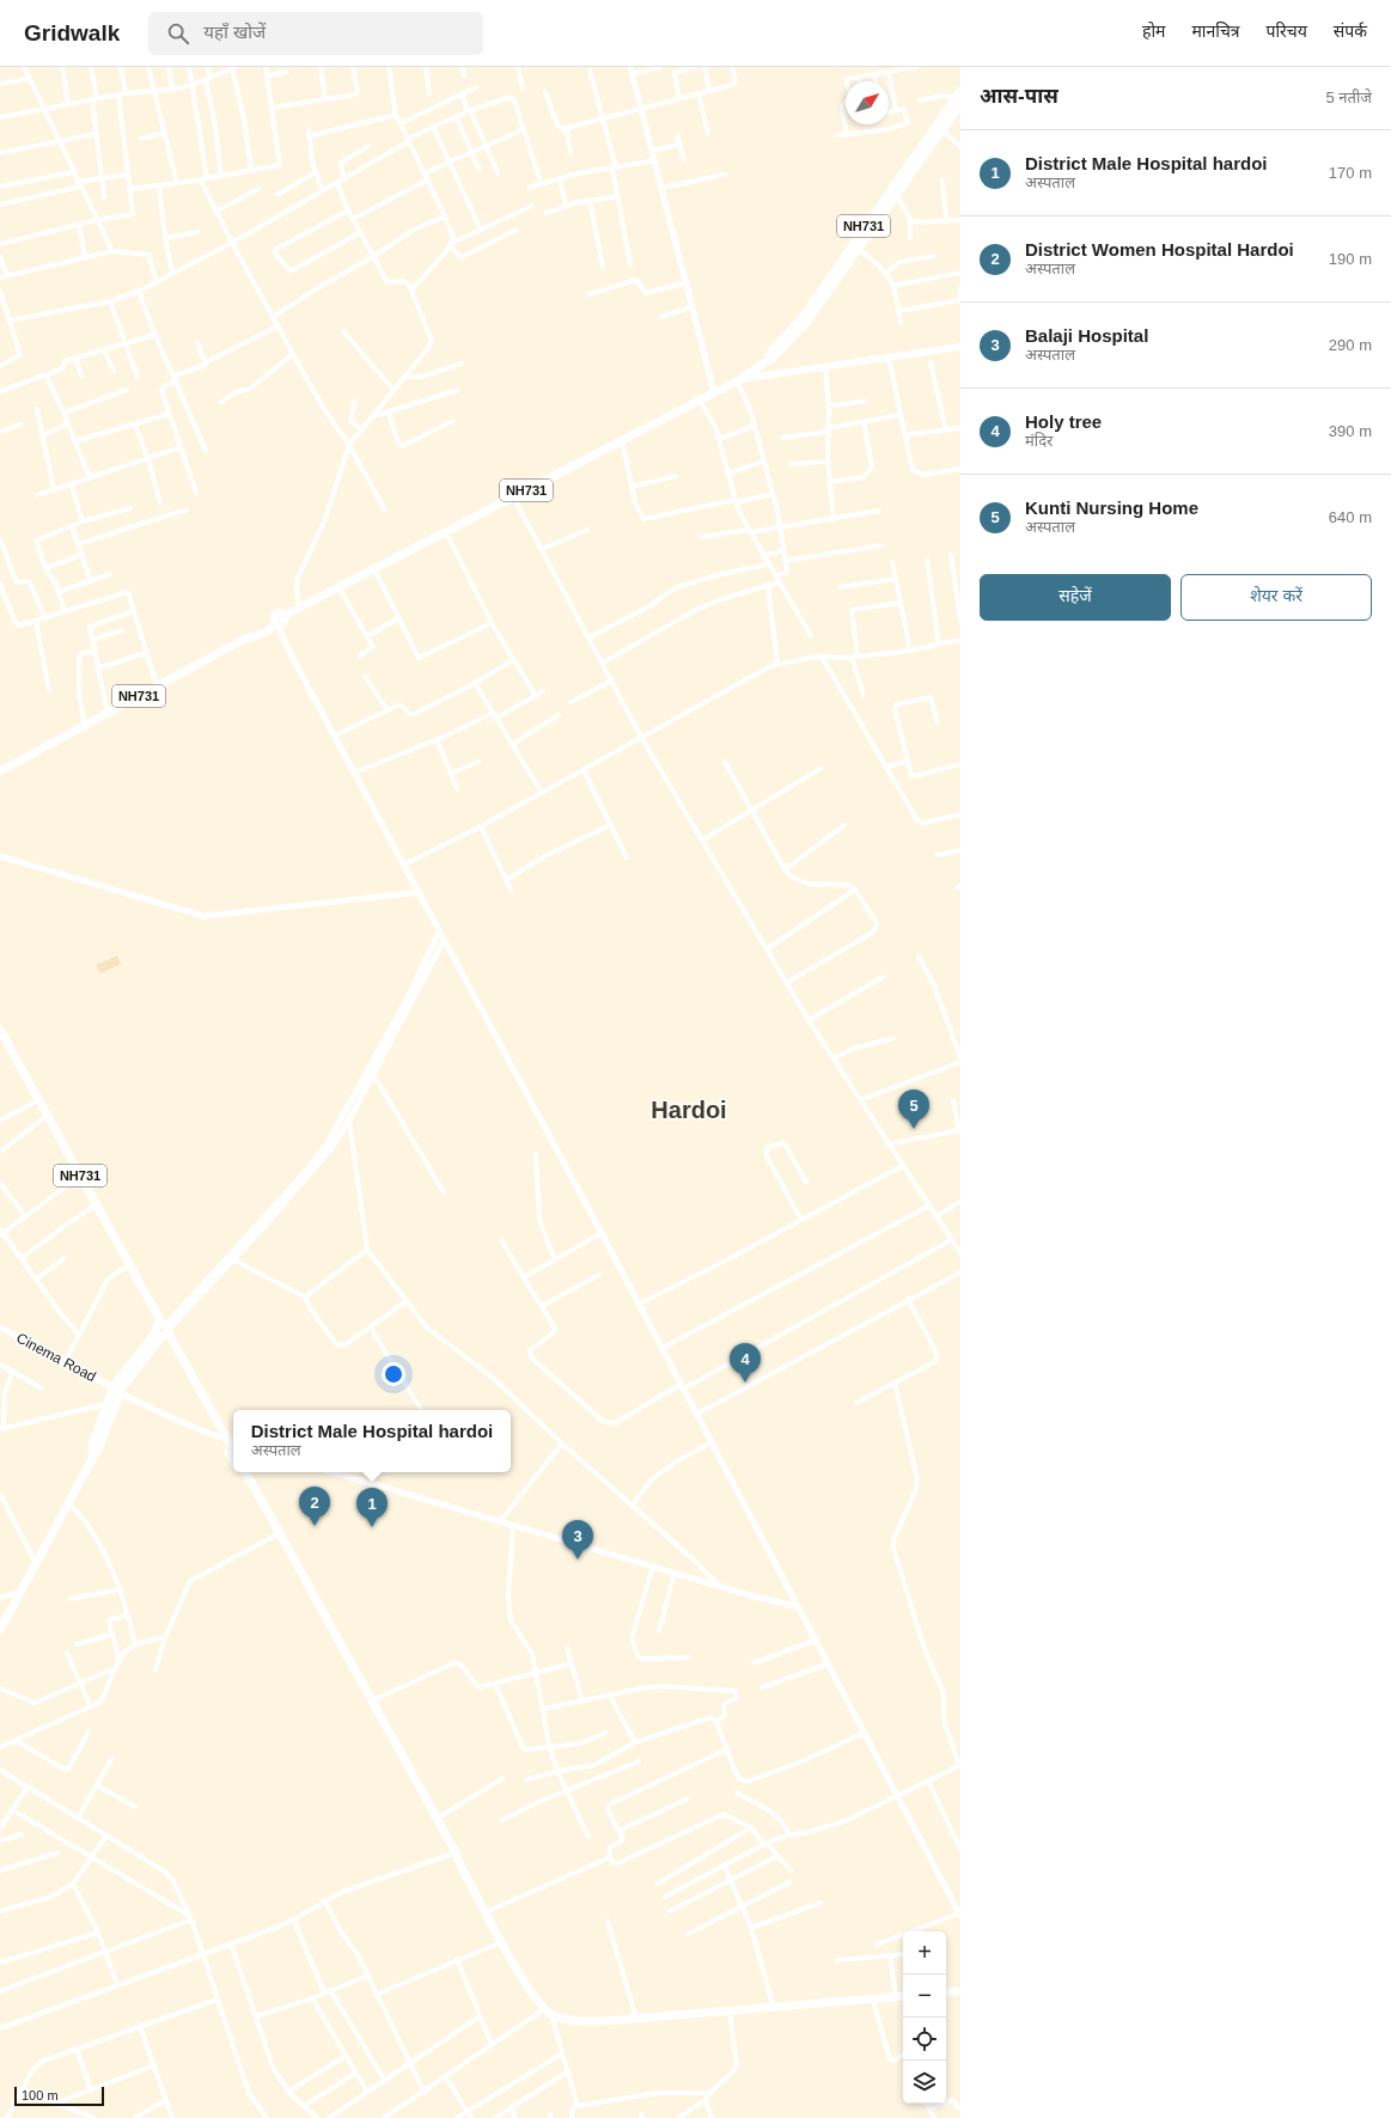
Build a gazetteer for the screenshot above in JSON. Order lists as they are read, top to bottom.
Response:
{
  "streets": {
    "main road": ["NH731"],
    "street": ["Cinema Road"]
  },
  "districts": ["Hardoi"],
  "scale_bar": "100 m",
  "north": "top right",
  "page": {
    "header": "Gridwalk",
    "search": "यहाँ खोजें",
    "nav": [
      "होम",
      "मानचित्र",
      "परिचय",
      "संपर्क"
    ],
    "heading": ["आस-पास", "5 नतीजे"],
    "list": [
      {
        "mark": "1",
        "name": "District Male Hospital hardoi",
        "note": "अस्पताल",
        "value": "170 m"
      },
      {
        "mark": "2",
        "name": "District Women Hospital Hardoi",
        "note": "अस्पताल",
        "value": "190 m"
      },
      {
        "mark": "3",
        "name": "Balaji Hospital",
        "note": "अस्पताल",
        "value": "290 m"
      },
      {
        "mark": "4",
        "name": "Holy tree",
        "note": "मंदिर",
        "value": "390 m"
      },
      {
        "mark": "5",
        "name": "Kunti Nursing Home",
        "note": "अस्पताल",
        "value": "640 m"
      }
    ],
    "buttons": ["सहेजें", "शेयर करें"],
    "pins": [
      "5",
      "4",
      "2",
      "1",
      "3"
    ],
    "popup": ["District Male Hospital hardoi", "अस्पताल"],
    "map_buttons": ["+", "−"],
    "scale": "100 m"
  }
}
